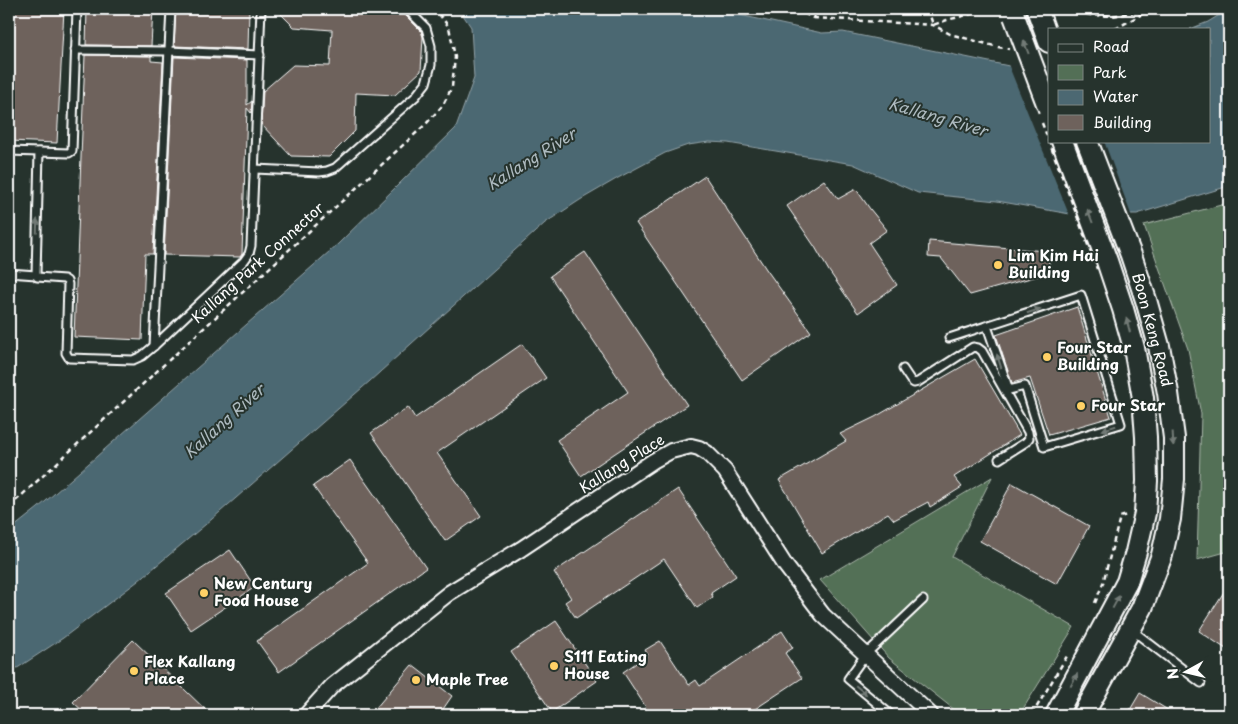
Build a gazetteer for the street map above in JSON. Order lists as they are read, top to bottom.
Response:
{
  "streets": {
    "main road": ["Boon Keng Road"],
    "street": ["Kallang Place"],
    "path": ["Kallang Park Connector"]
  },
  "water": ["Kallang River"],
  "places": [
    "Lim Kim Hai Building",
    "Four Star Building",
    "Four Star",
    "New Century Food House",
    "S111 Eating House",
    "Flex Kallang Place",
    "Maple Tree"
  ],
  "legend": [
    "Road",
    "Park",
    "Water",
    "Building"
  ],
  "north": "left"
}
